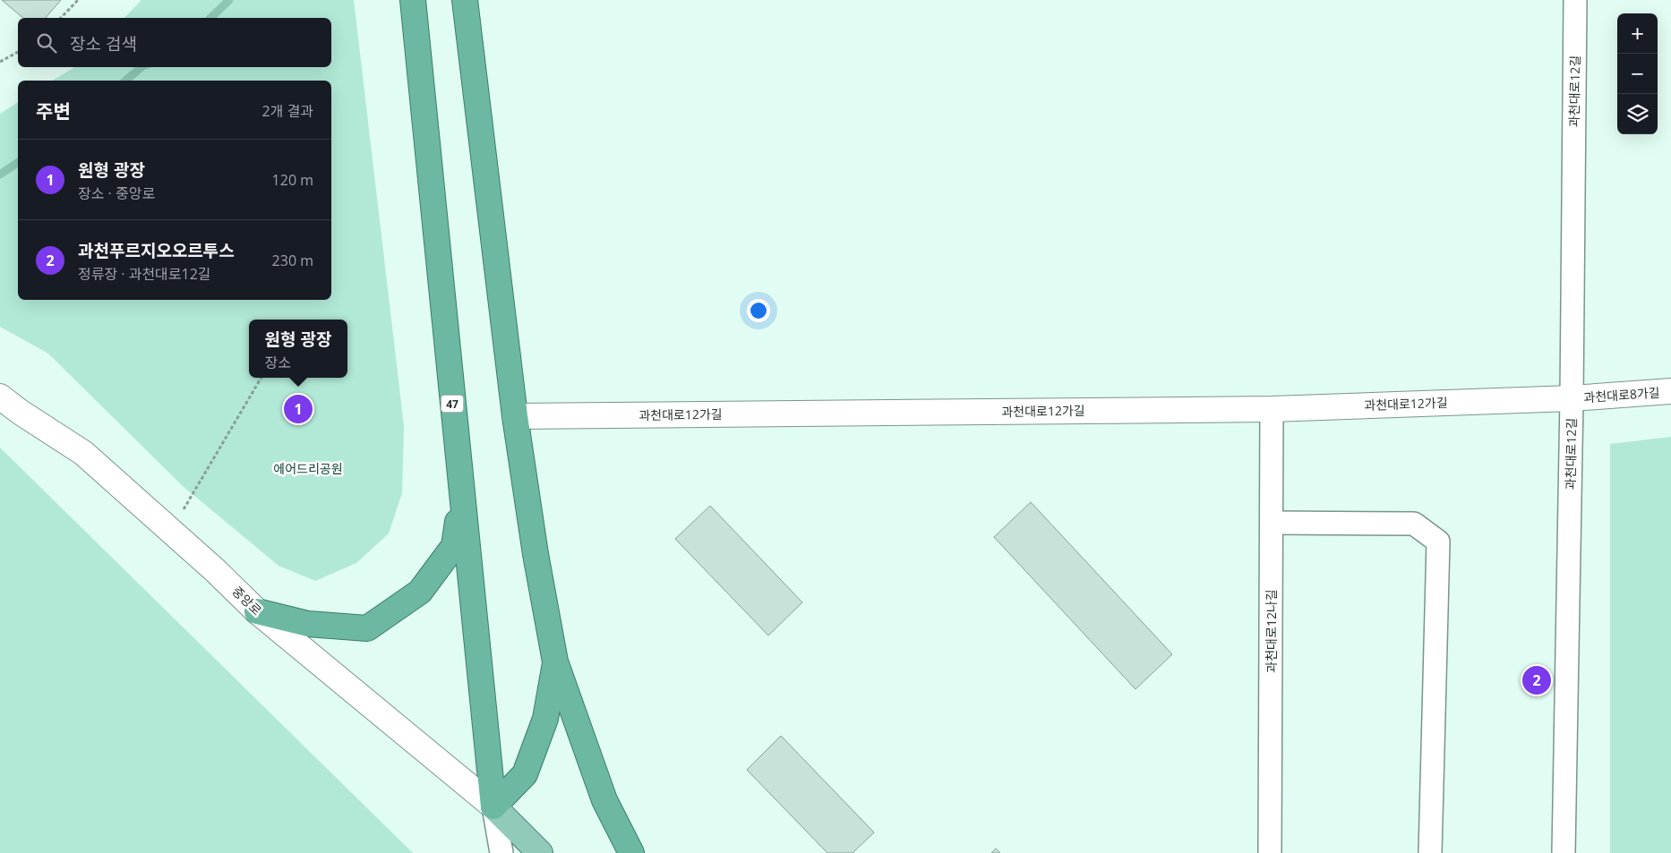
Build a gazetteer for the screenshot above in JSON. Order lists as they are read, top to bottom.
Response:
{
  "streets": {
    "highway": ["47"],
    "street": [
      "과천대로12길",
      "과천대로8가길",
      "과천대로12가길",
      "중앙로",
      "과천대로12나길"
    ]
  },
  "crossings": [
    ["과천대로12길", "과천대로8가길"],
    ["과천대로12길", "과천대로12가길"],
    ["과천대로8가길", "과천대로12가길"],
    ["47", "중앙로"],
    ["과천대로12가길", "과천대로12나길"]
  ],
  "parks": ["에어드리공원"],
  "page": {
    "map_buttons": ["+", "−"],
    "search": "장소 검색",
    "heading": ["주변", "2개 결과"],
    "list": [
      {
        "mark": "1",
        "name": "원형 광장",
        "note": "장소 · 중앙로",
        "value": "120 m"
      },
      {
        "mark": "2",
        "name": "과천푸르지오오르투스",
        "note": "정류장 · 과천대로12길",
        "value": "230 m"
      }
    ],
    "popup": ["원형 광장", "장소"],
    "pins": ["1", "2"]
  }
}
